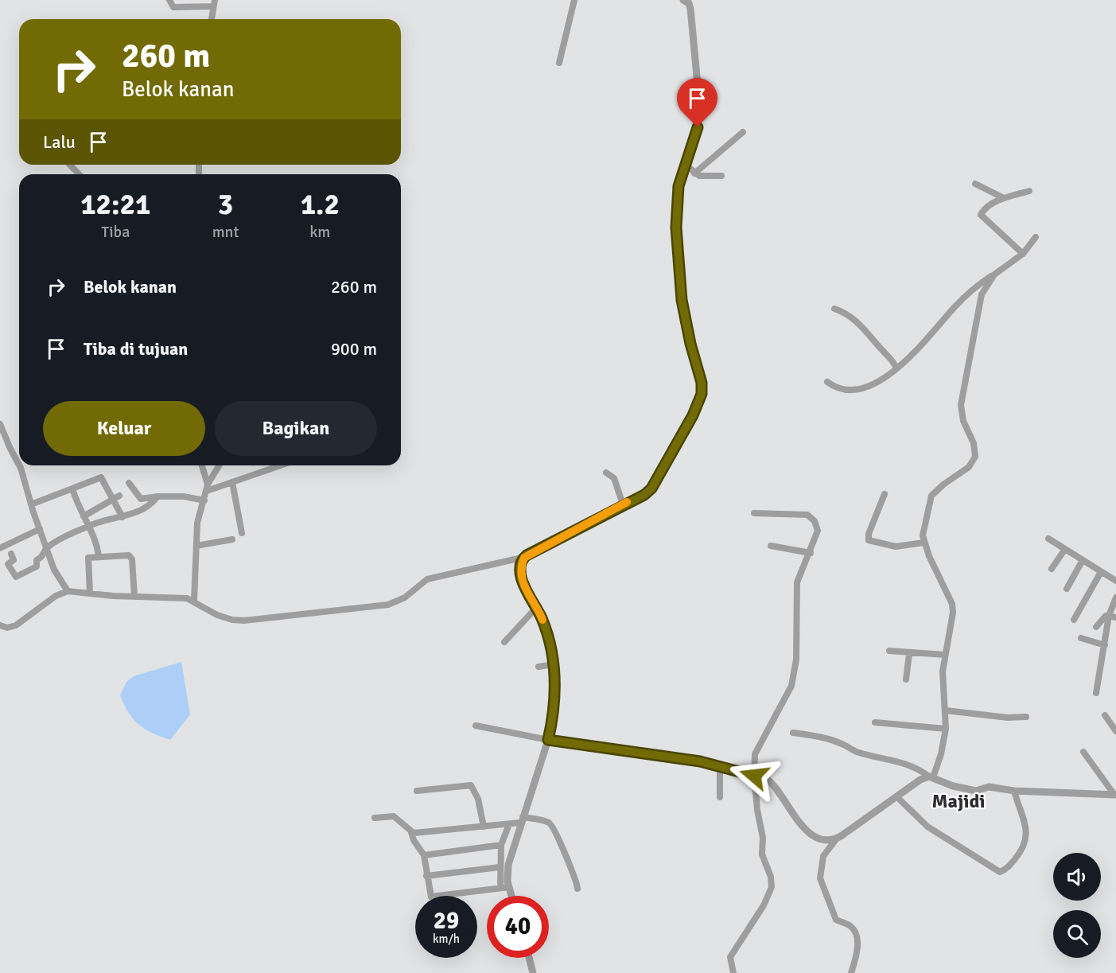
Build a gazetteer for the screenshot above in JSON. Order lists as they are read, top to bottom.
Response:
{
  "districts": ["Majidi"],
  "page": {
    "turn": ["260 m", "Belok kanan"],
    "then": "Lalu",
    "eta": [
      "12:21",
      "Tiba",
      "3",
      "mnt",
      "1.2",
      "km"
    ],
    "list": [
      {
        "name": "Belok kanan",
        "value": "260 m"
      },
      {
        "name": "Tiba di tujuan",
        "value": "900 m"
      }
    ],
    "buttons": ["Keluar", "Bagikan"],
    "speed": "29 km/h",
    "limit": "40"
  }
}
